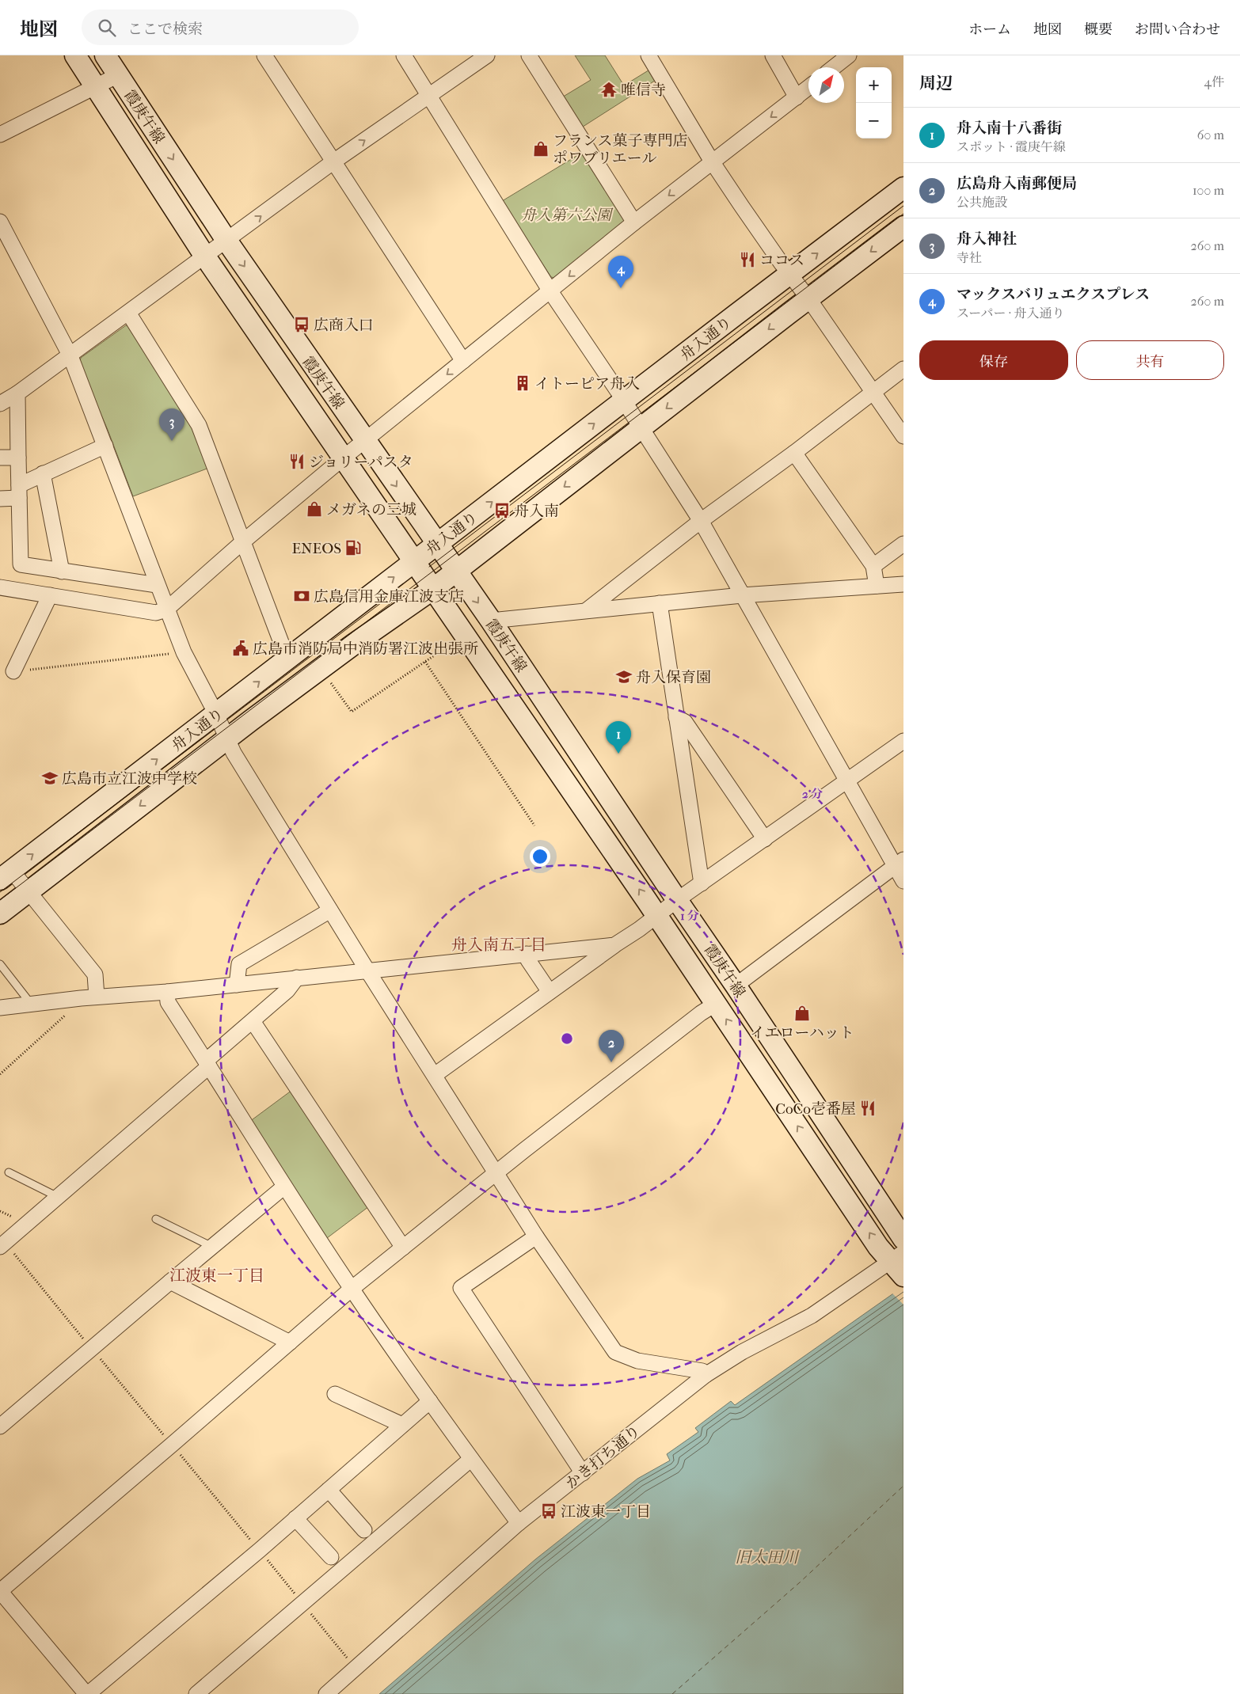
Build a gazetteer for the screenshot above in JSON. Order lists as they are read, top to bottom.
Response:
{
  "streets": {
    "street": ["霞庚午線", "舟入通り", "かき打ち通り"]
  },
  "crossings": [
    ["霞庚午線", "舟入通り"]
  ],
  "districts": ["舟入南五丁目", "江波東一丁目"],
  "water": ["旧太田川"],
  "parks": ["舟入第六公園"],
  "places": {
    "temple": ["唯信寺"],
    "shop": ["フランス菓子専門店 ポワブリエール", "メガネの三城", "イエローハット"],
    "restaurant": ["ココス", "ジョリーパスタ", "CoCo壱番屋"],
    "bus stop": ["広商入口", "舟入南", "江波東一丁目"],
    "building": ["イトーピア舟入"],
    "fuel station": ["ENEOS"],
    "bank": ["広島信用金庫江波支店"],
    "public building": ["広島市消防局中消防署江波出張所"],
    "school or university": ["舟入保育園", "広島市立江波中学校"]
  },
  "north": "top right",
  "page": {
    "header": "地図",
    "search": "ここで検索",
    "nav": [
      "ホーム",
      "地図",
      "概要",
      "お問い合わせ"
    ],
    "heading": ["周辺", "4件"],
    "map_buttons": ["+", "−"],
    "list": [
      {
        "mark": "1",
        "name": "舟入南十八番街",
        "note": "スポット · 霞庚午線",
        "value": "60 m"
      },
      {
        "mark": "2",
        "name": "広島舟入南郵便局",
        "note": "公共施設",
        "value": "100 m"
      },
      {
        "mark": "3",
        "name": "舟入神社",
        "note": "寺社",
        "value": "260 m"
      },
      {
        "mark": "4",
        "name": "マックスバリュエクスプレス",
        "note": "スーパー · 舟入通り",
        "value": "260 m"
      }
    ],
    "pins": [
      "4",
      "3",
      "1",
      "2"
    ],
    "buttons": ["保存", "共有"]
  },
  "rings": ["2 分", "1 分"]
}
